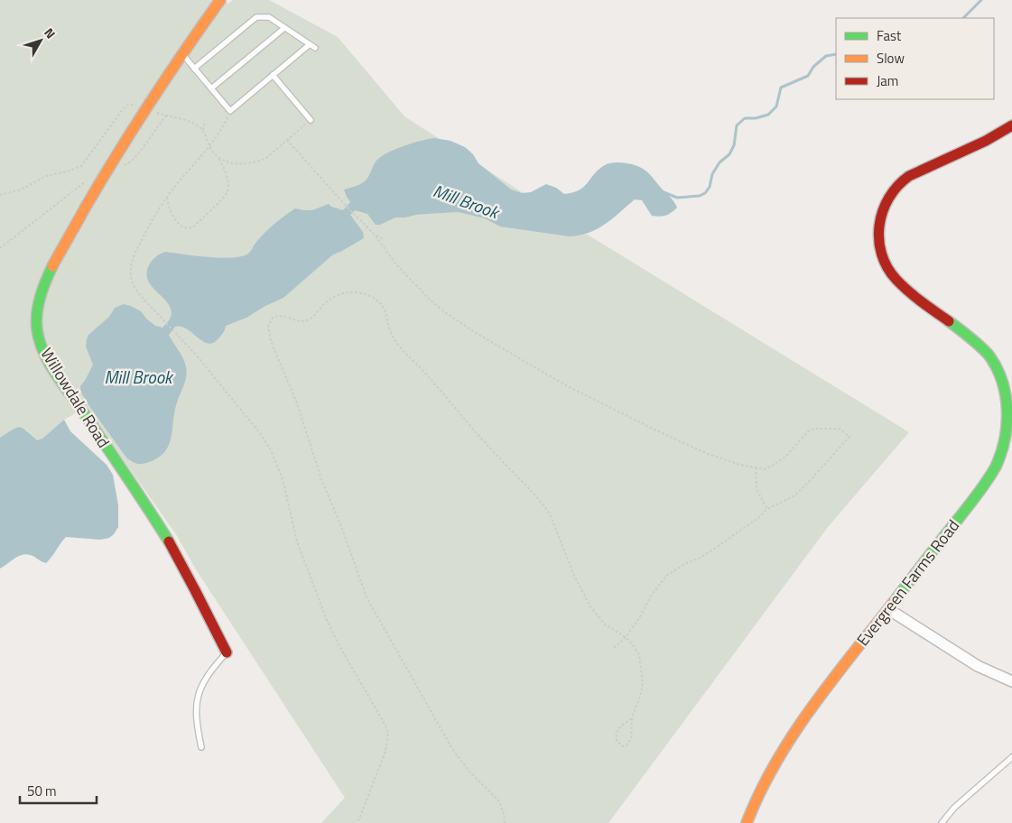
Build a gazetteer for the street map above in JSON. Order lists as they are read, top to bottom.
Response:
{
  "streets": {
    "street": ["Willowdale Road", "Evergreen Farms Road"]
  },
  "water": ["Mill Brook"],
  "legend": ["Fast", "Slow", "Jam"],
  "scale_bar": "50 m",
  "north": "top right"
}
